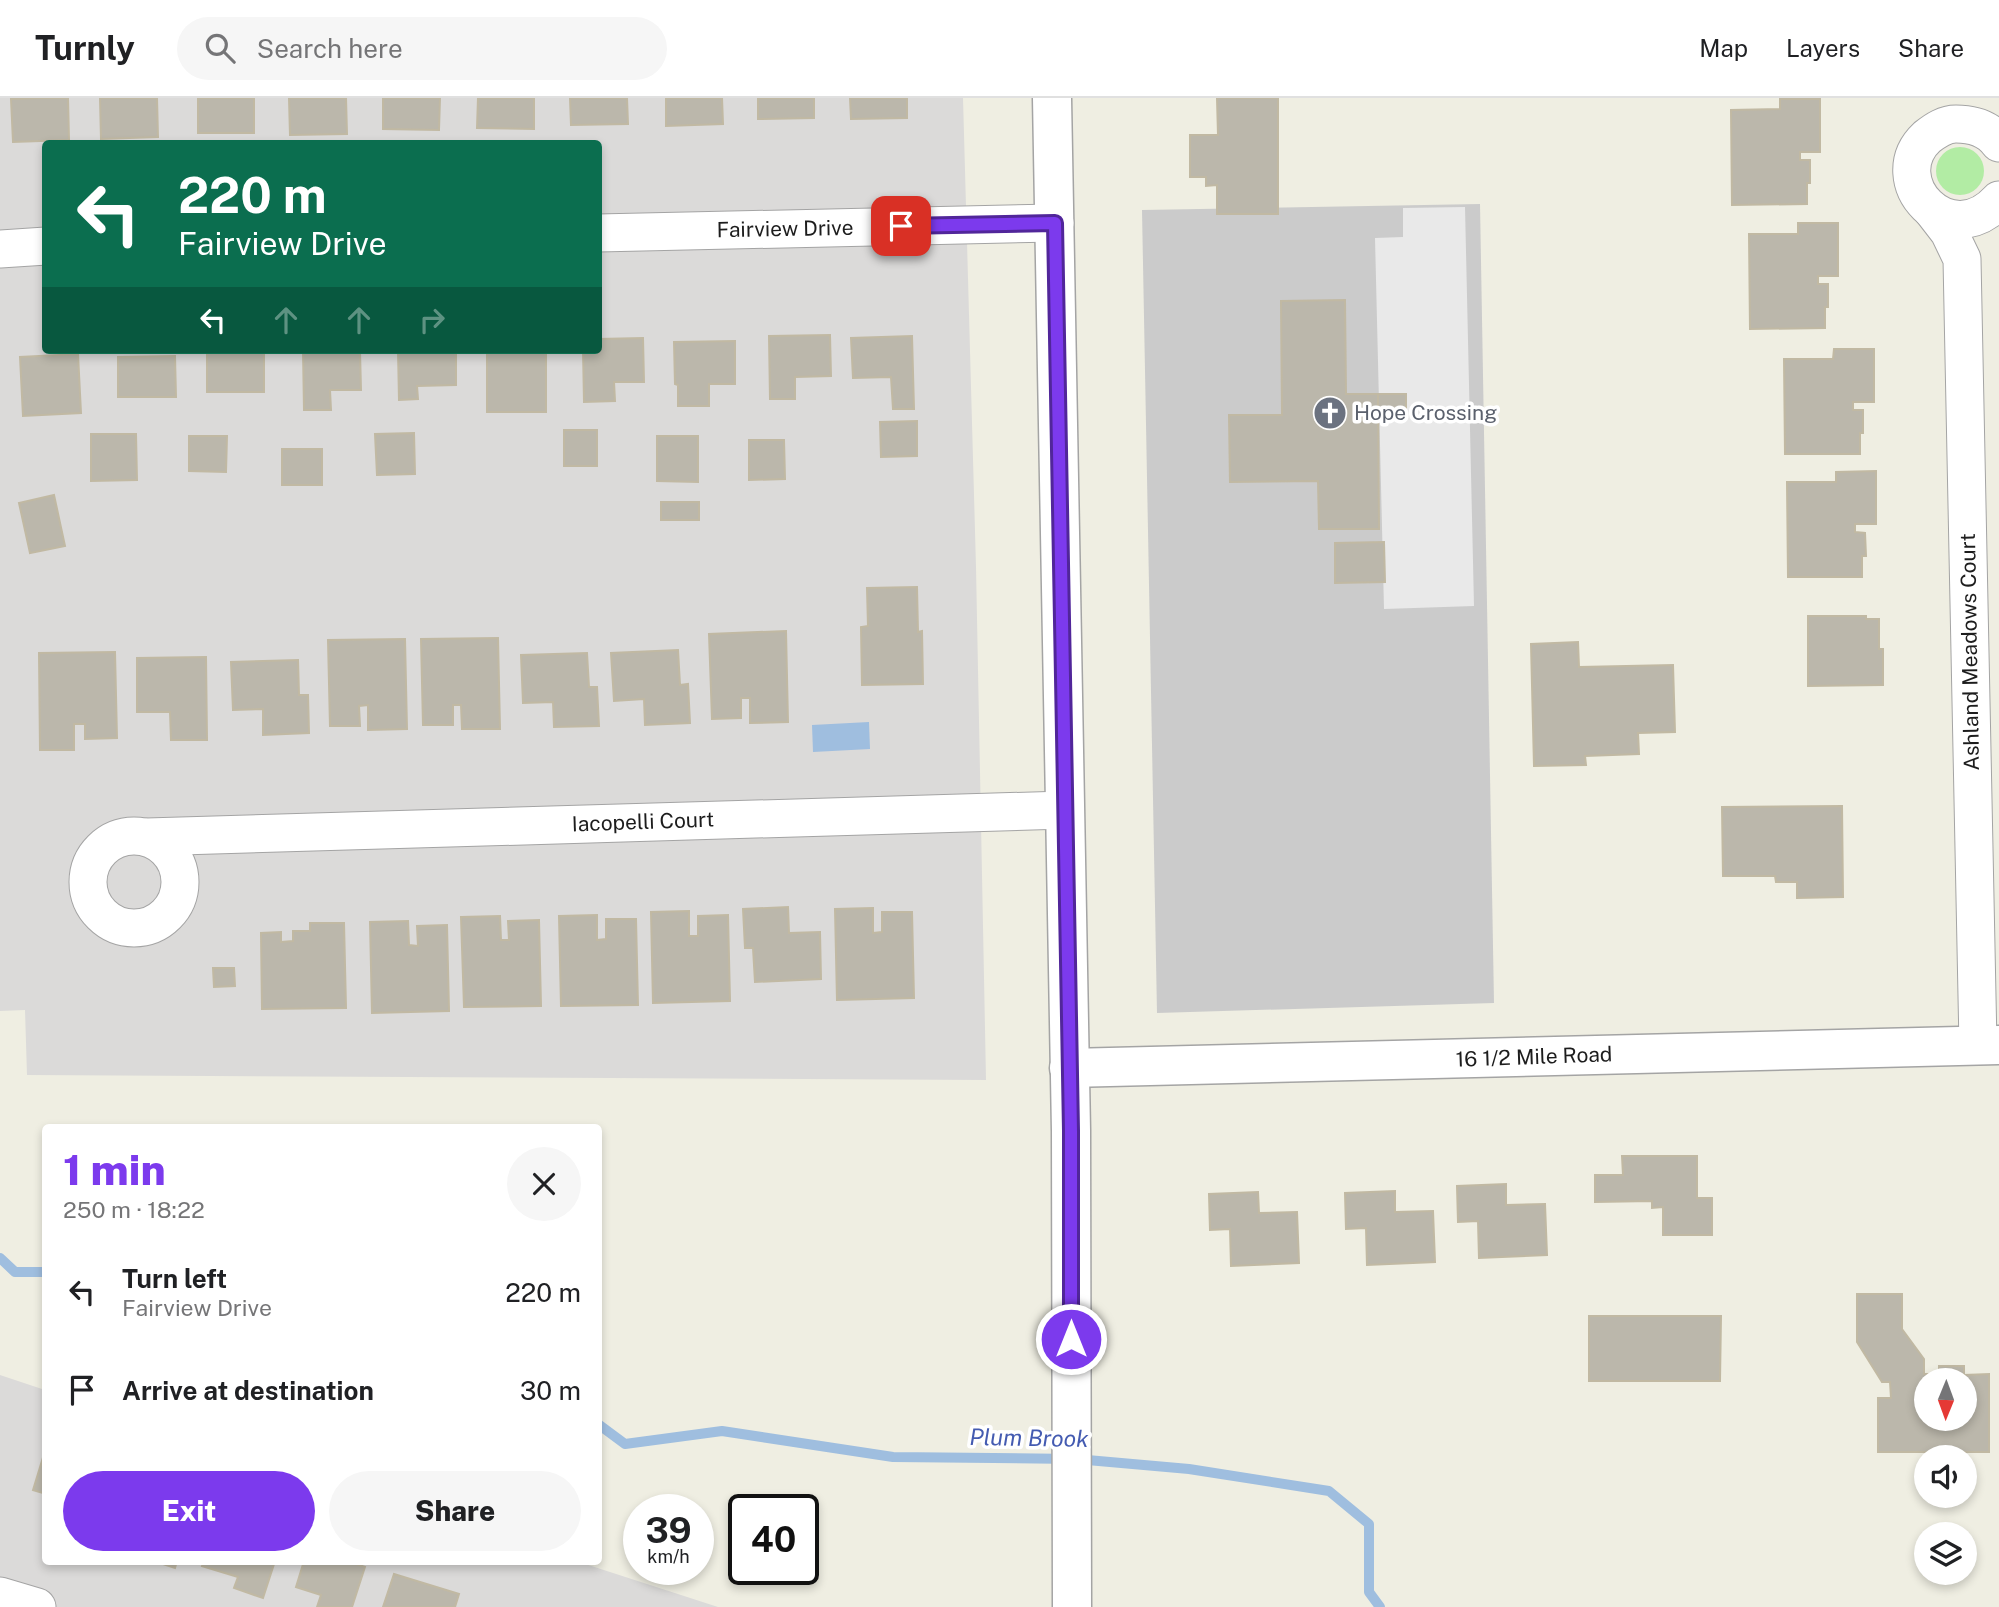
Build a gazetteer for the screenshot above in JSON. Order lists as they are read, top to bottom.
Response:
{
  "streets": {
    "street": [
      "Fairview Drive",
      "Ashland Meadows Court",
      "Iacopelli Court",
      "16 1/2 Mile Road"
    ]
  },
  "crossings": [
    ["Ashland Meadows Court", "16 1/2 Mile Road"]
  ],
  "water": ["Plum Brook"],
  "places": {
    "church": ["Hope Crossing"]
  },
  "north": "bottom",
  "page": {
    "header": "Turnly",
    "search": "Search here",
    "nav": ["Map", "Layers", "Share"],
    "turn": ["220 m", "Fairview Drive"],
    "heading": ["1 min", "250 m · 18:22"],
    "list": [
      {
        "name": "Turn left",
        "note": "Fairview Drive",
        "value": "220 m"
      },
      {
        "name": "Arrive at destination",
        "value": "30 m"
      }
    ],
    "buttons": ["Exit", "Share"],
    "speed": "39 km/h",
    "limit": "40"
  }
}
